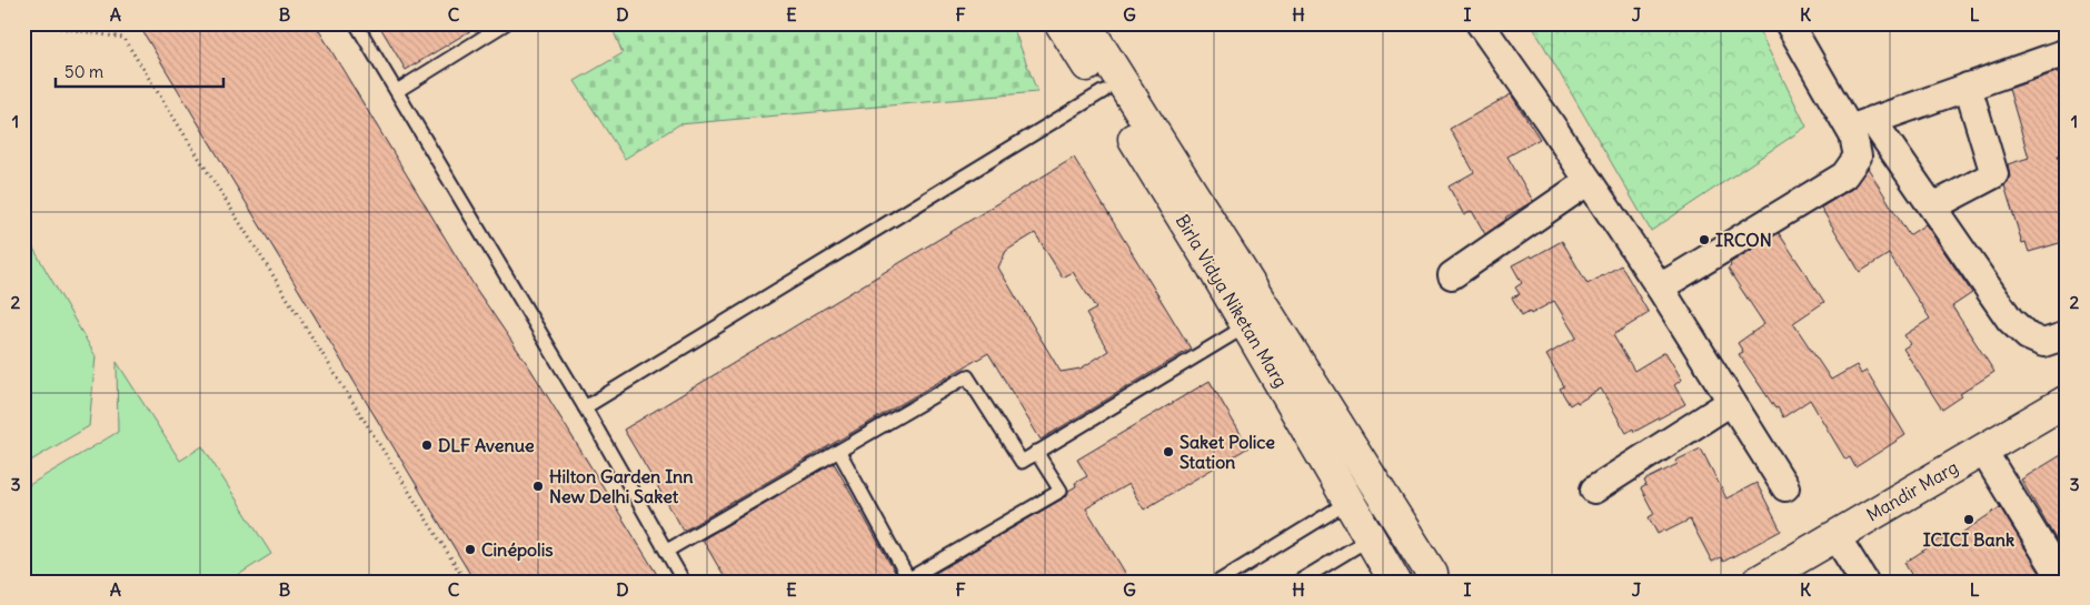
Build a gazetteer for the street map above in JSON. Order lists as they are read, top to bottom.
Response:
{
  "streets": {
    "street": ["Birla Vidya Niketan Marg", "Mandir Marg"]
  },
  "places": [
    "IRCON",
    "DLF Avenue",
    "Saket Police Station",
    "Hilton Garden Inn New Delhi Saket",
    "ICICI Bank",
    "Cinépolis"
  ],
  "scale_bar": "50 m",
  "grid": {
    "columns": [
      "A",
      "B",
      "C",
      "D",
      "E",
      "F",
      "G",
      "H",
      "I",
      "J",
      "K",
      "L"
    ],
    "rows": ["1", "2", "3"]
  }
}
